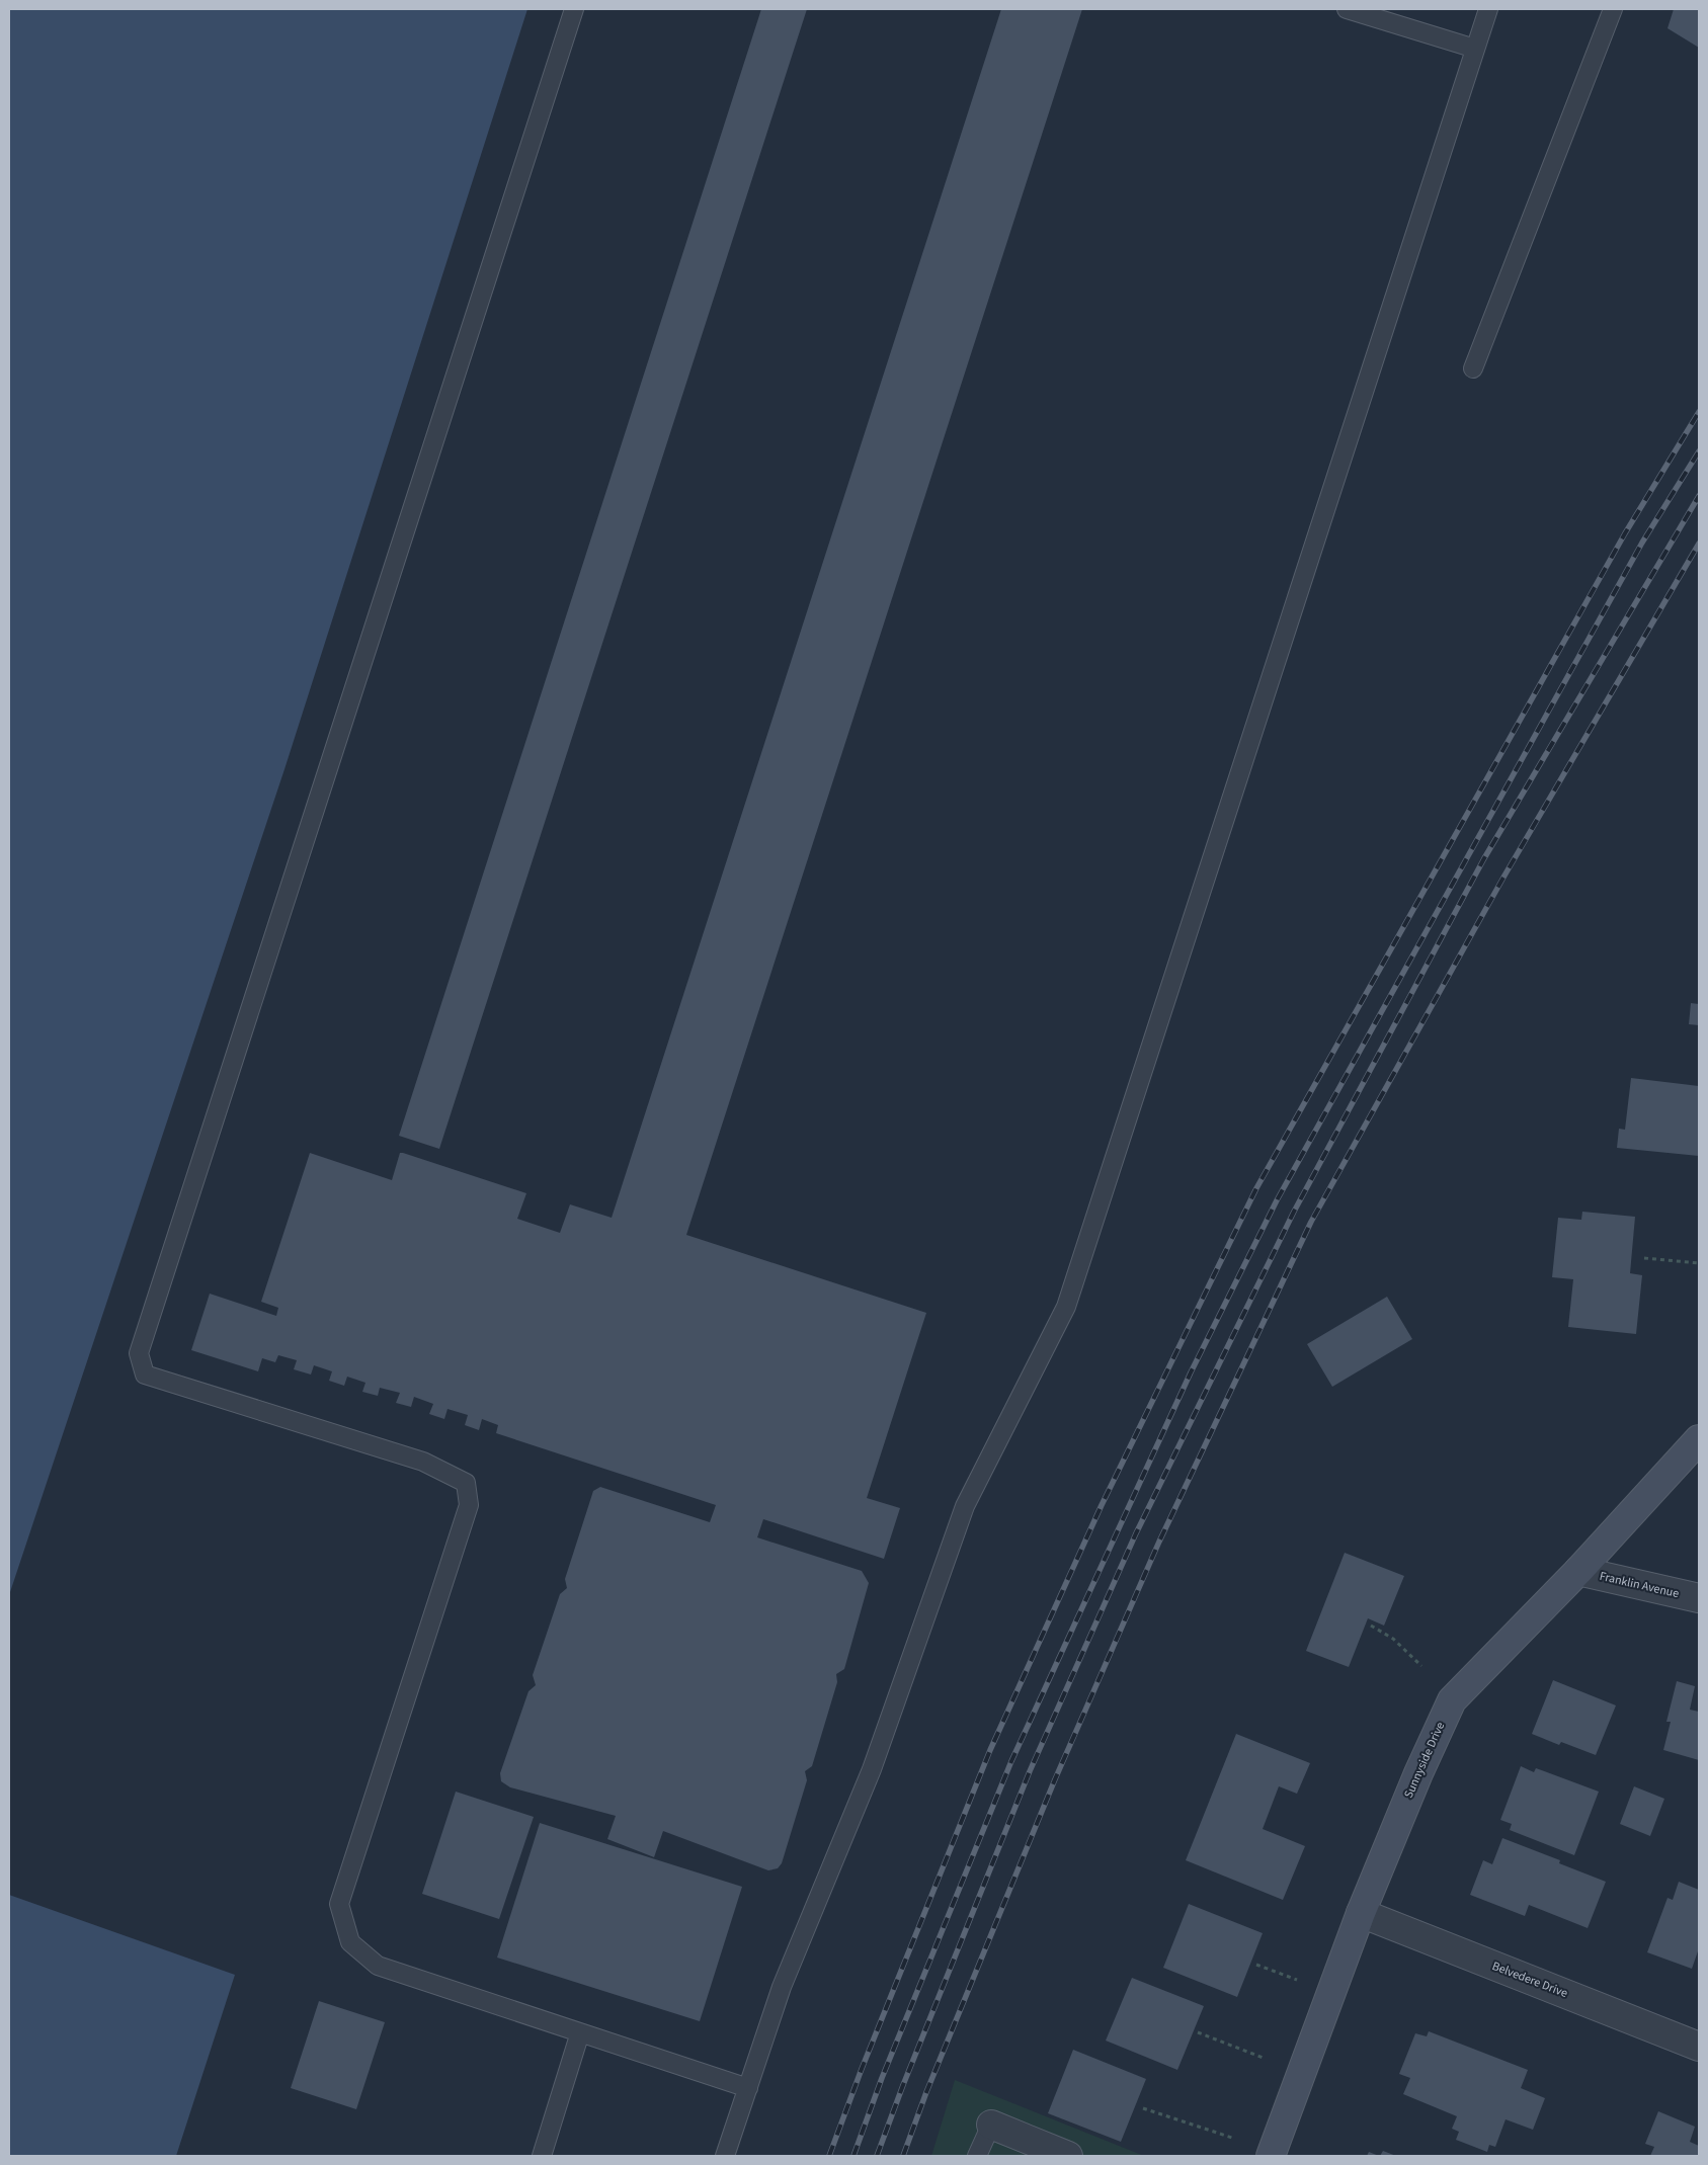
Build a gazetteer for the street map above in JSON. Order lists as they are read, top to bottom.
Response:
{
  "streets": {
    "street": ["Franklin Avenue", "Sunnyside Drive", "Belvedere Drive"]
  },
  "crossings": [
    ["Franklin Avenue", "Sunnyside Drive"],
    ["Sunnyside Drive", "Belvedere Drive"]
  ]
}
